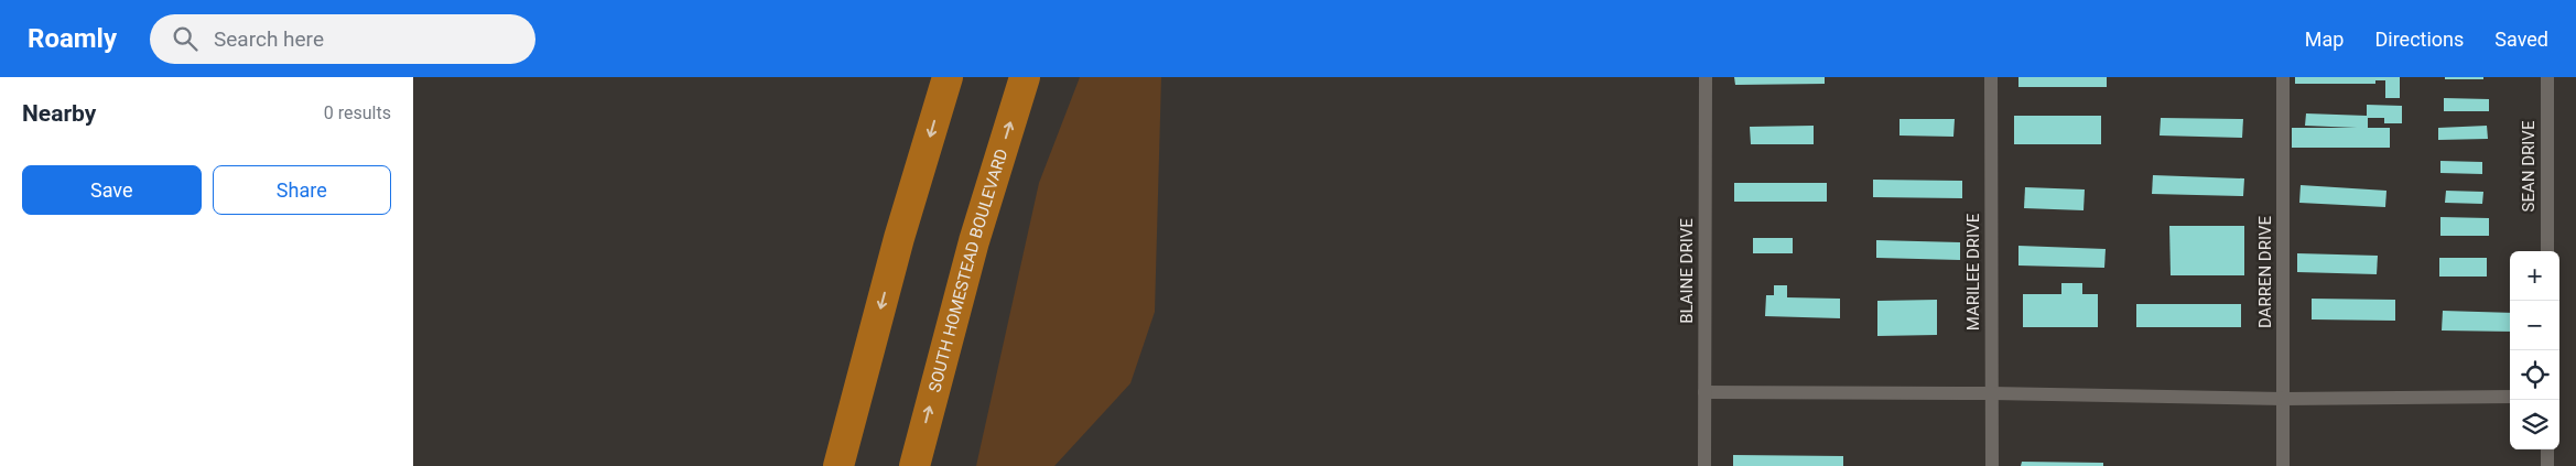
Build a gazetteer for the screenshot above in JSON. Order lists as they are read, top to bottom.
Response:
{
  "streets": {
    "highway": ["SOUTH HOMESTEAD BOULEVARD"],
    "lane": [
      "SEAN DRIVE",
      "BLAINE DRIVE",
      "MARILEE DRIVE",
      "DARREN DRIVE"
    ]
  },
  "page": {
    "header": "Roamly",
    "search": "Search here",
    "nav": ["Map", "Directions", "Saved"],
    "heading": ["Nearby", "0 results"],
    "buttons": ["Save", "Share"],
    "map_buttons": ["+", "−"]
  }
}
